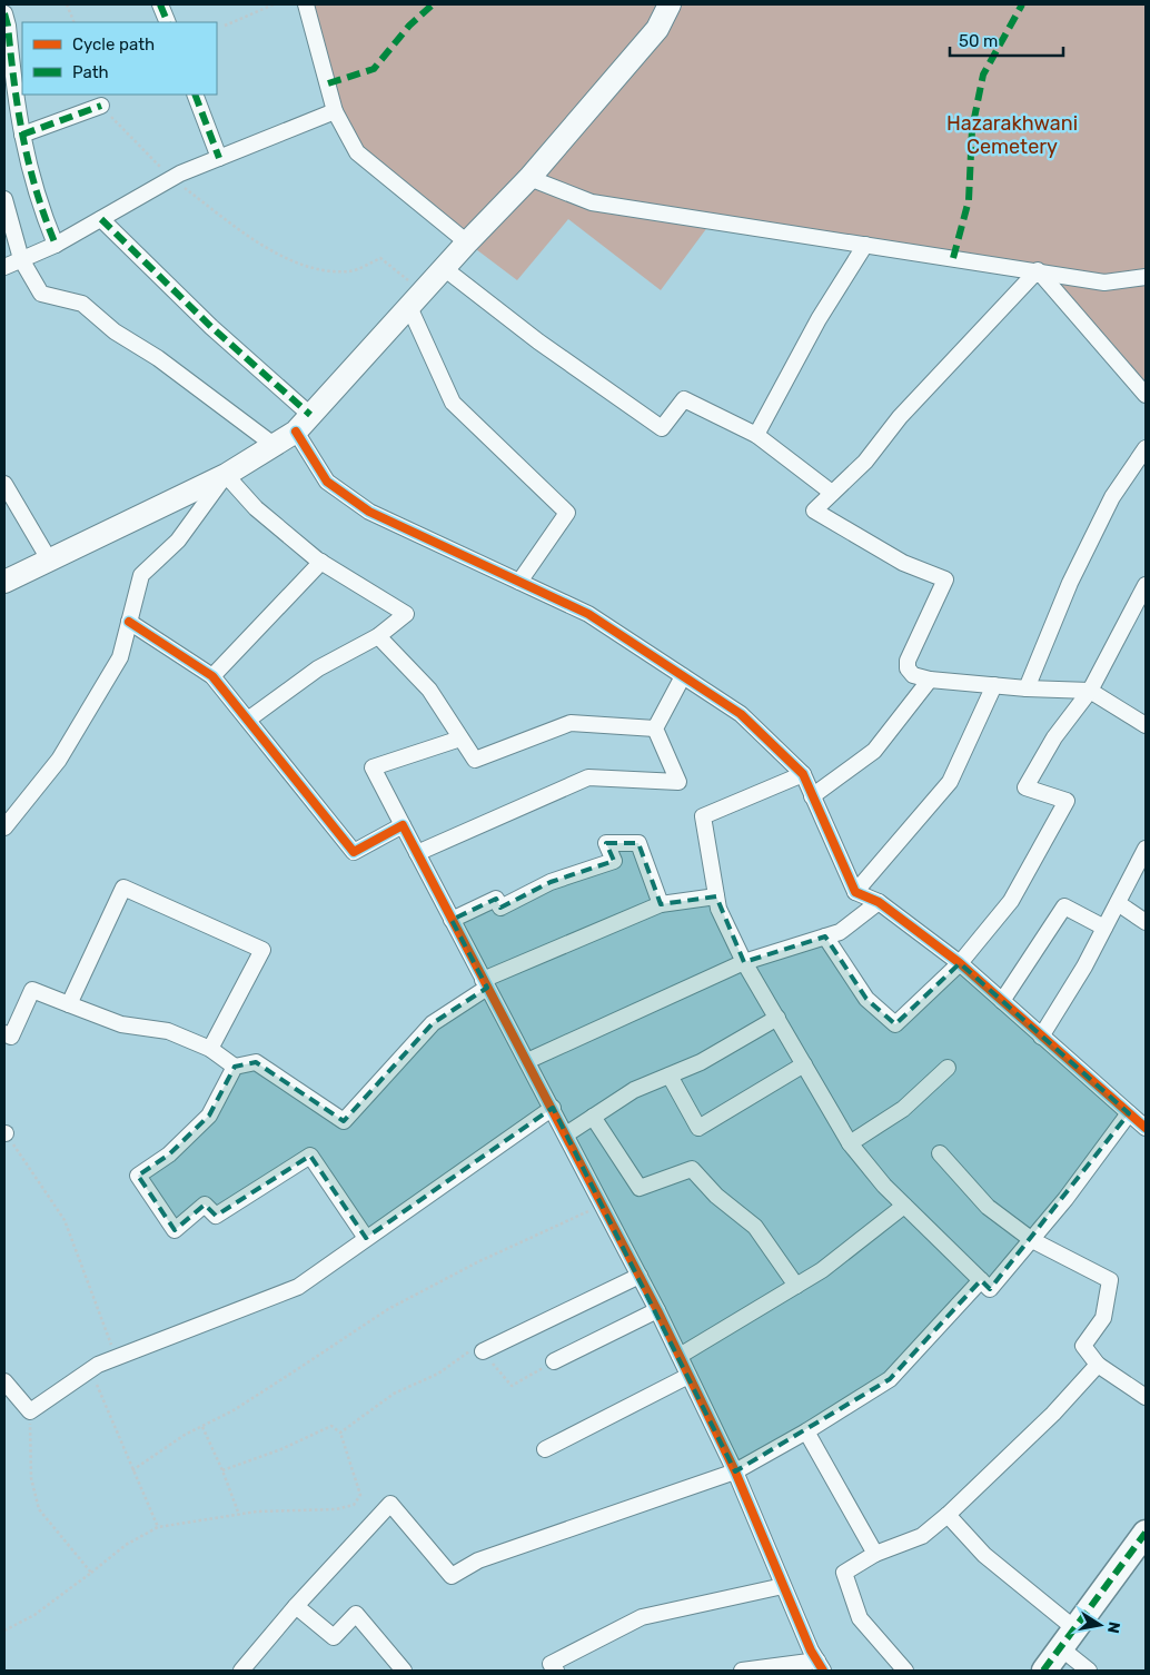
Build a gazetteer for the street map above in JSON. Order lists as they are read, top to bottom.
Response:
{
  "parks": ["Hazarakhwani Cemetery"],
  "legend": ["Cycle path", "Path"],
  "scale_bar": "50 m",
  "north": "right"
}
